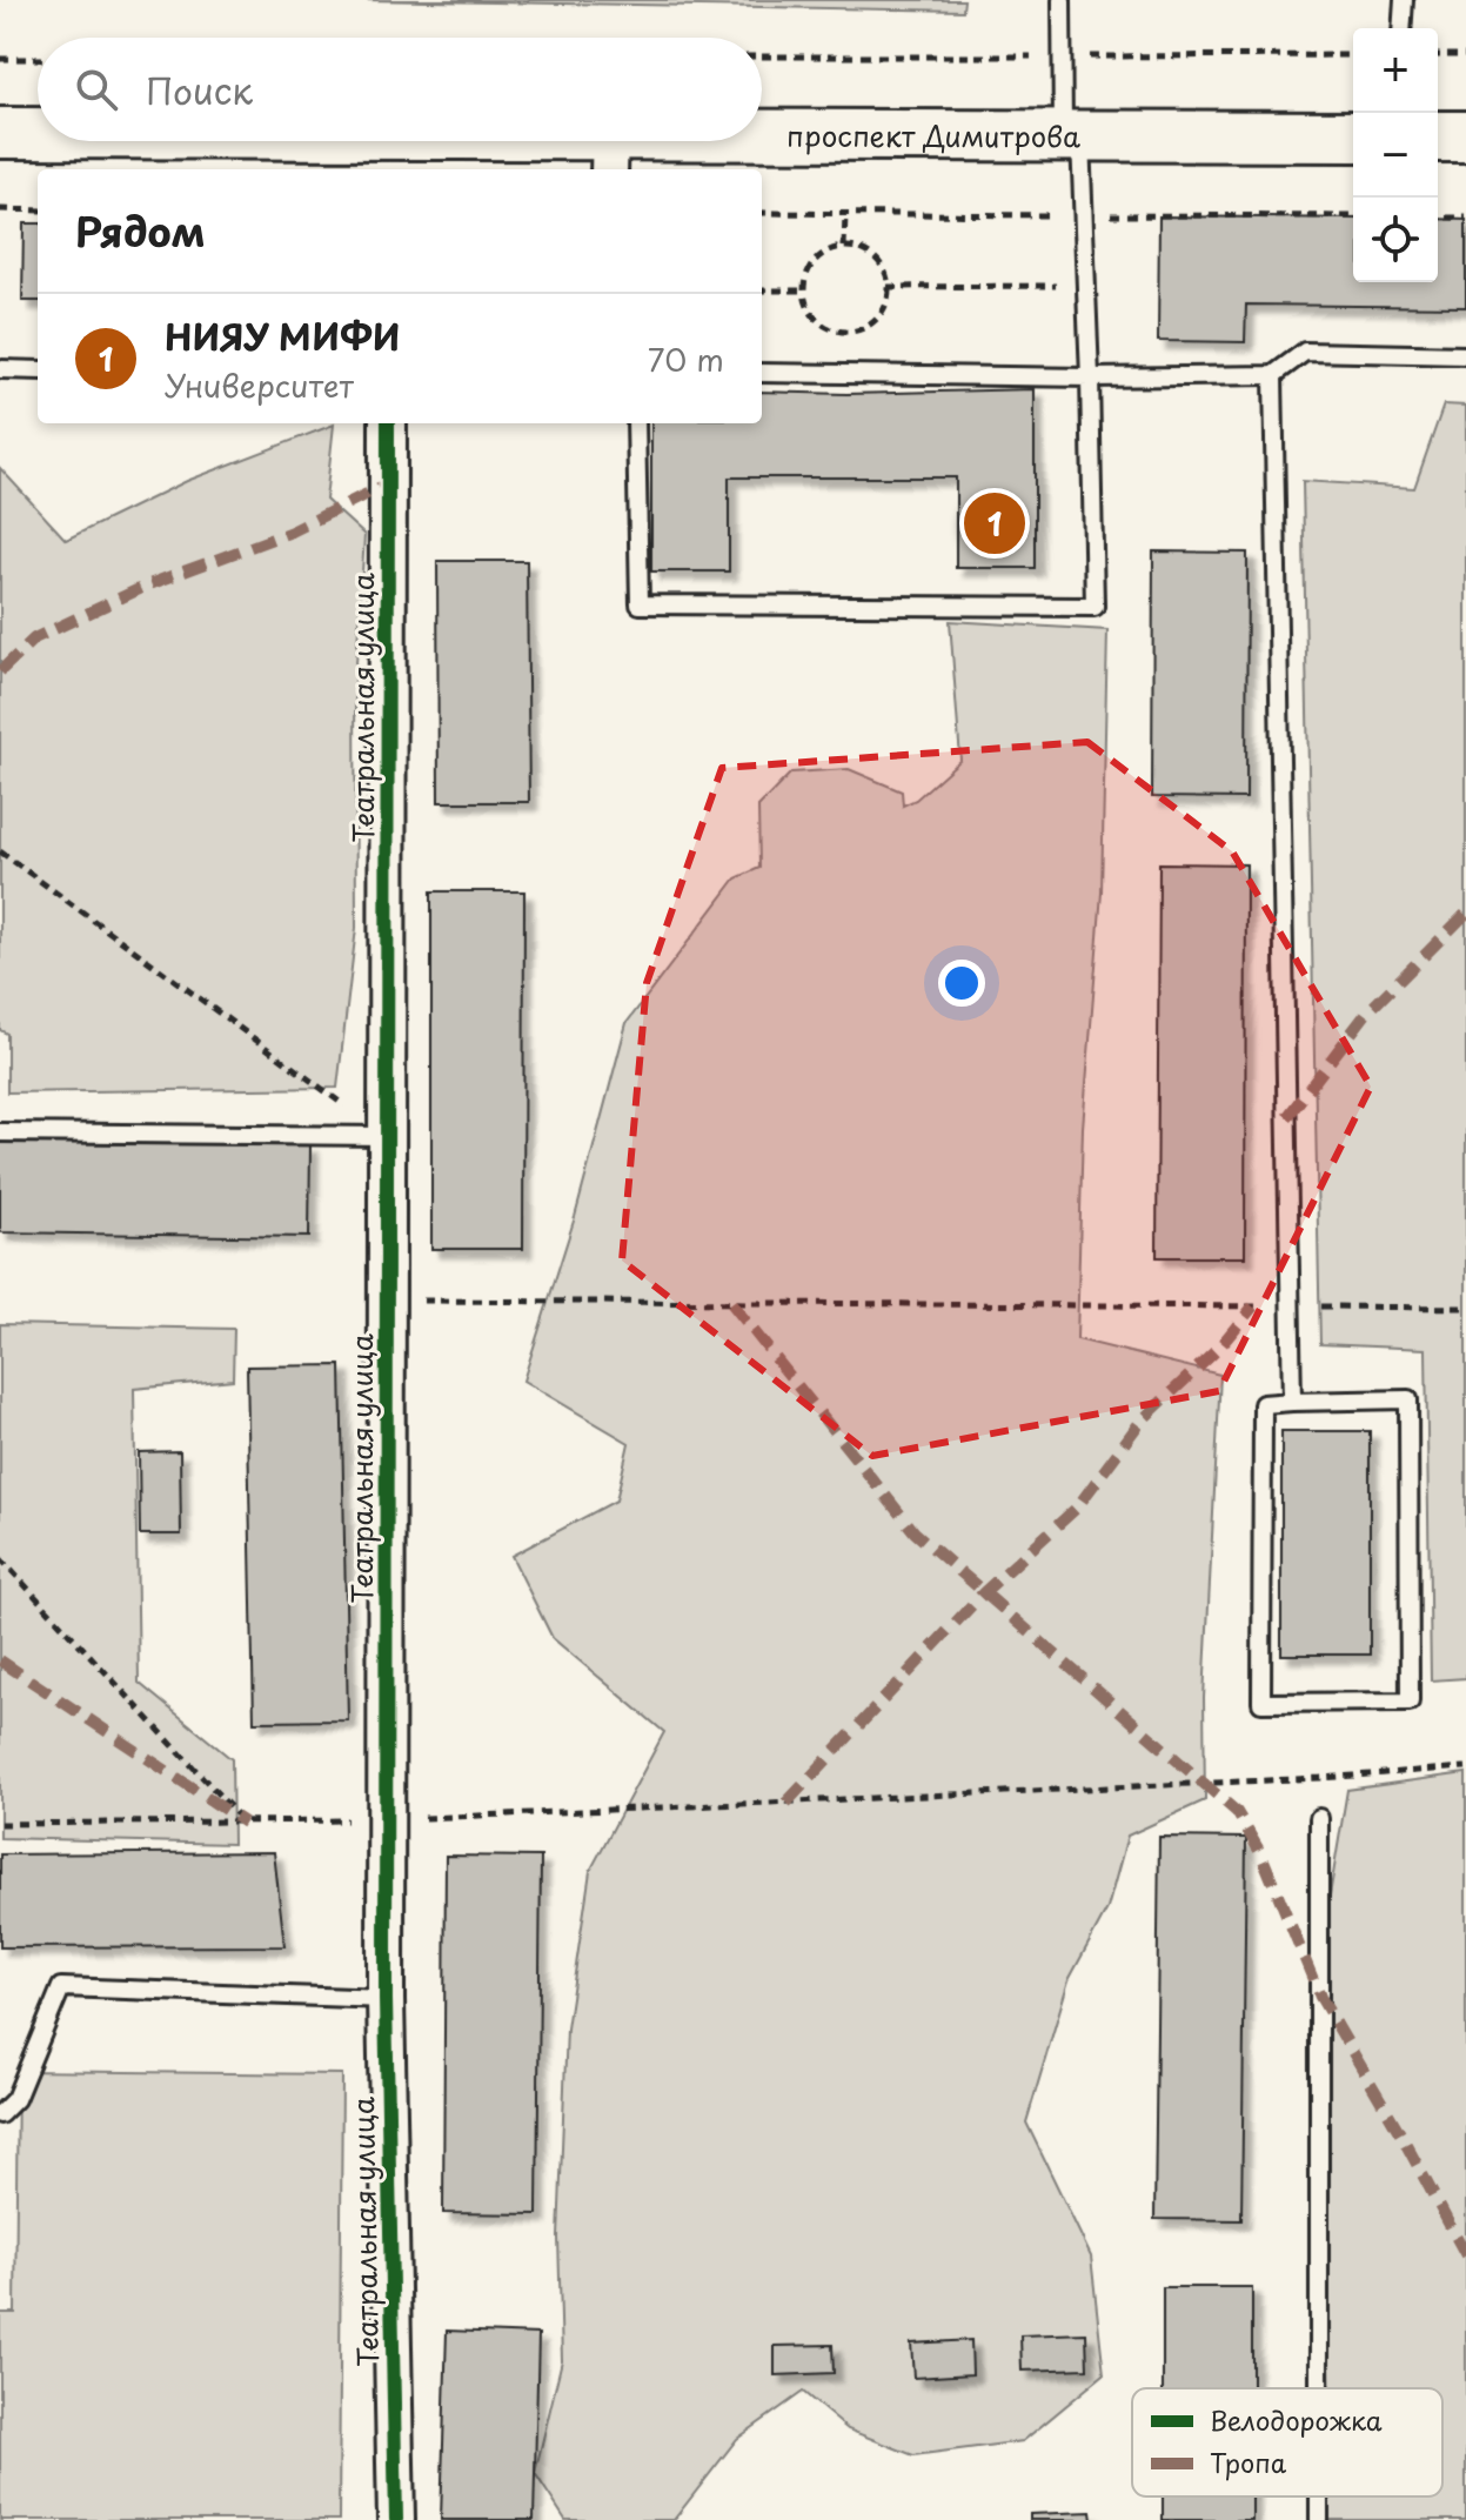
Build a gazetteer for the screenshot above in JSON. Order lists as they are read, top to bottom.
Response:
{
  "streets": {
    "main road": ["проспект Димитрова"],
    "street": ["Театральная улица"]
  },
  "legend": ["Велодорожка", "Тропа"],
  "page": {
    "map_buttons": ["+", "−"],
    "search": "Поиск",
    "heading": "Рядом",
    "list": [
      {
        "mark": "1",
        "name": "НИЯУ МИФИ",
        "note": "Университет",
        "value": "70 m"
      }
    ],
    "pins": "1"
  }
}
